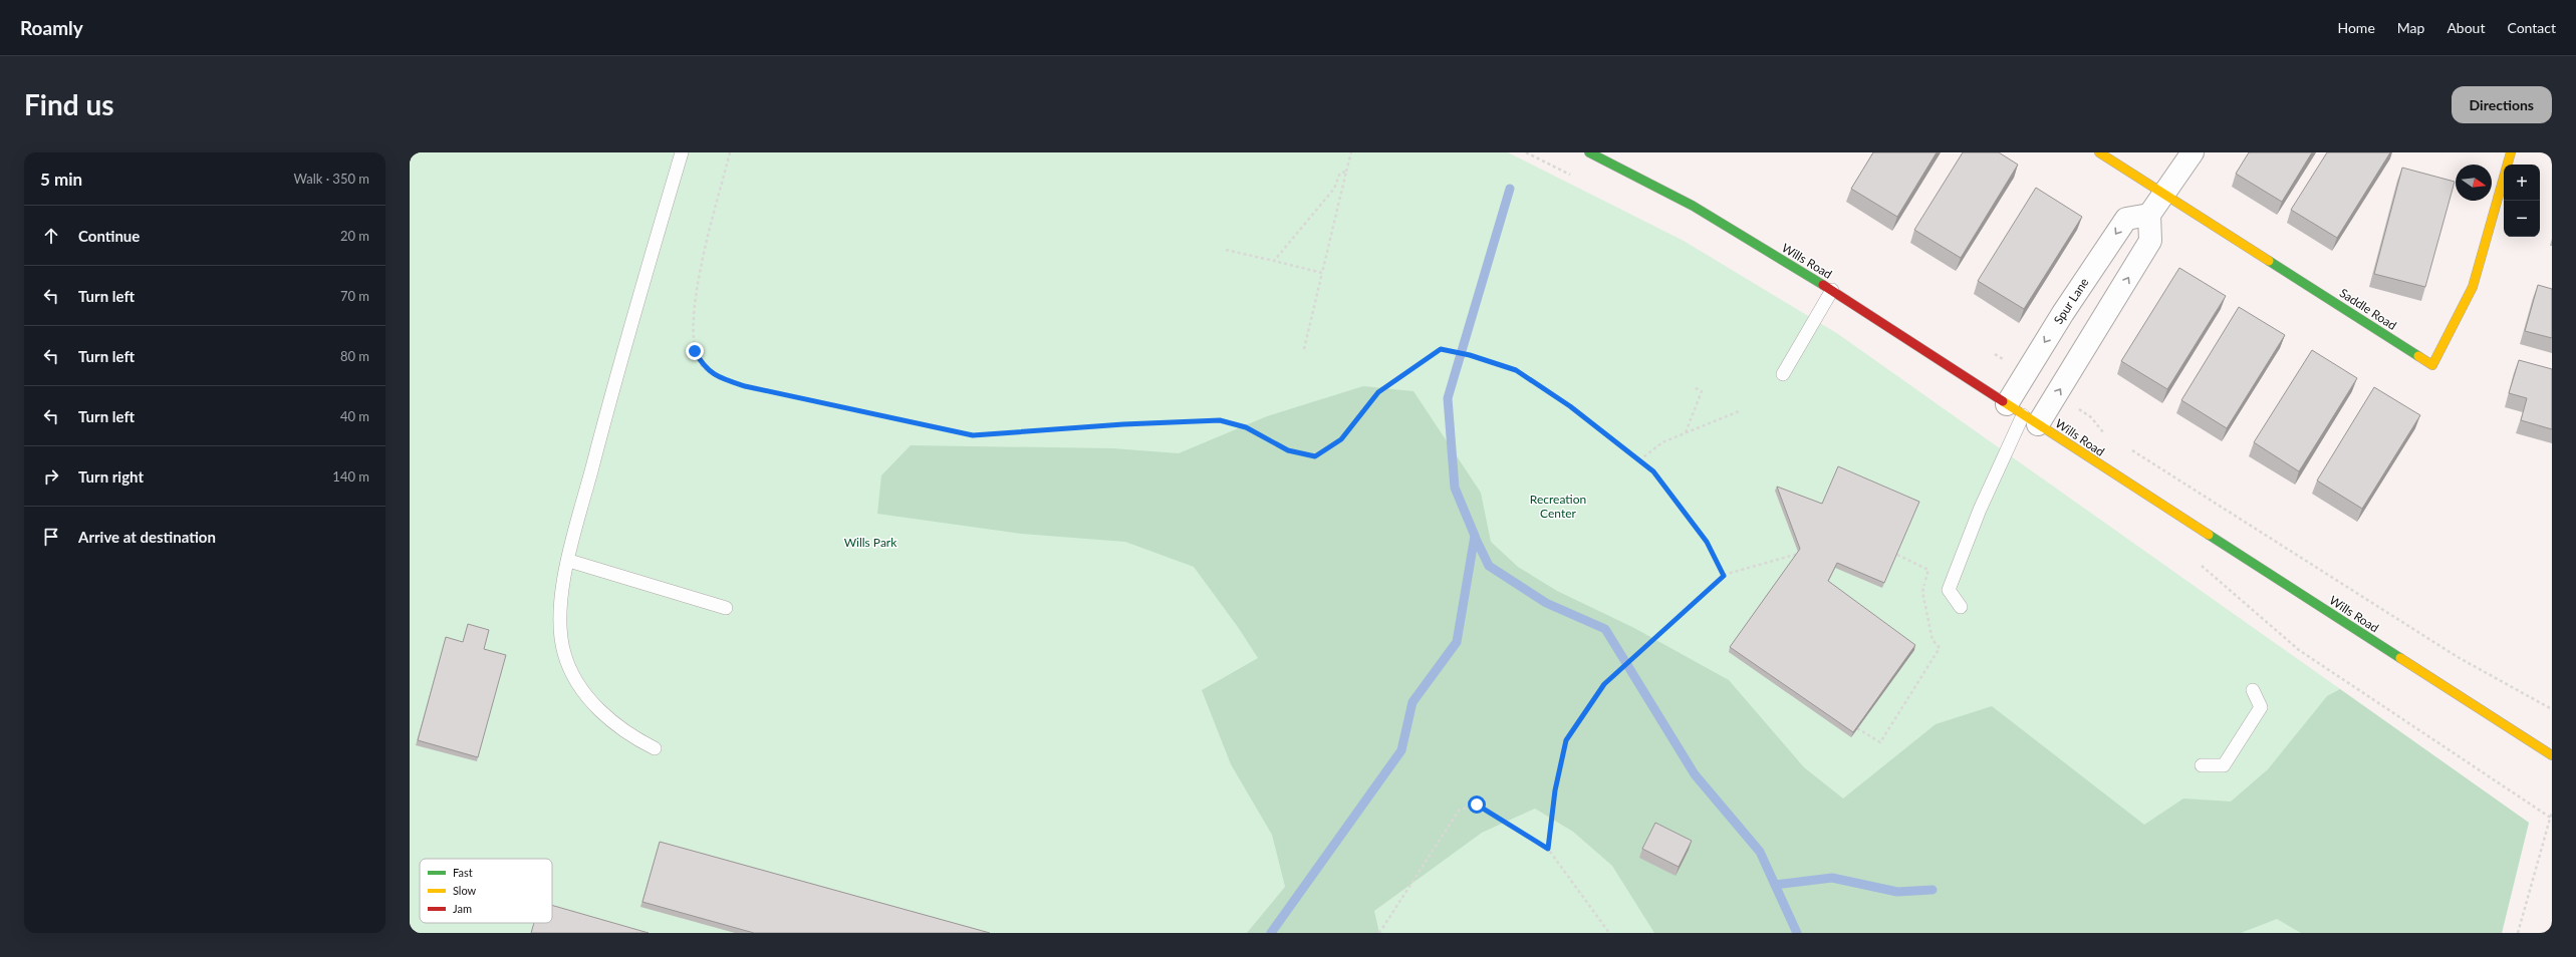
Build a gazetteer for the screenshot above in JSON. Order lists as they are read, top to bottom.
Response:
{
  "streets": {
    "street": ["Wills Road", "Spur Lane", "Saddle Road"]
  },
  "crossings": [
    ["Wills Road", "Spur Lane"]
  ],
  "parks": ["Recreation Center", "Wills Park"],
  "legend": ["Fast", "Slow", "Jam"],
  "north": "right",
  "page": {
    "header": "Roamly",
    "nav": [
      "Home",
      "Map",
      "About",
      "Contact"
    ],
    "buttons": "Directions",
    "title": "Find us",
    "heading": ["5 min", "Walk · 350 m"],
    "map_buttons": ["+", "−"],
    "list": [
      ["Continue", "20 m"],
      ["Turn left", "70 m"],
      ["Turn left", "80 m"],
      ["Turn left", "40 m"],
      ["Turn right", "140 m"],
      "Arrive at destination"
    ]
  }
}
